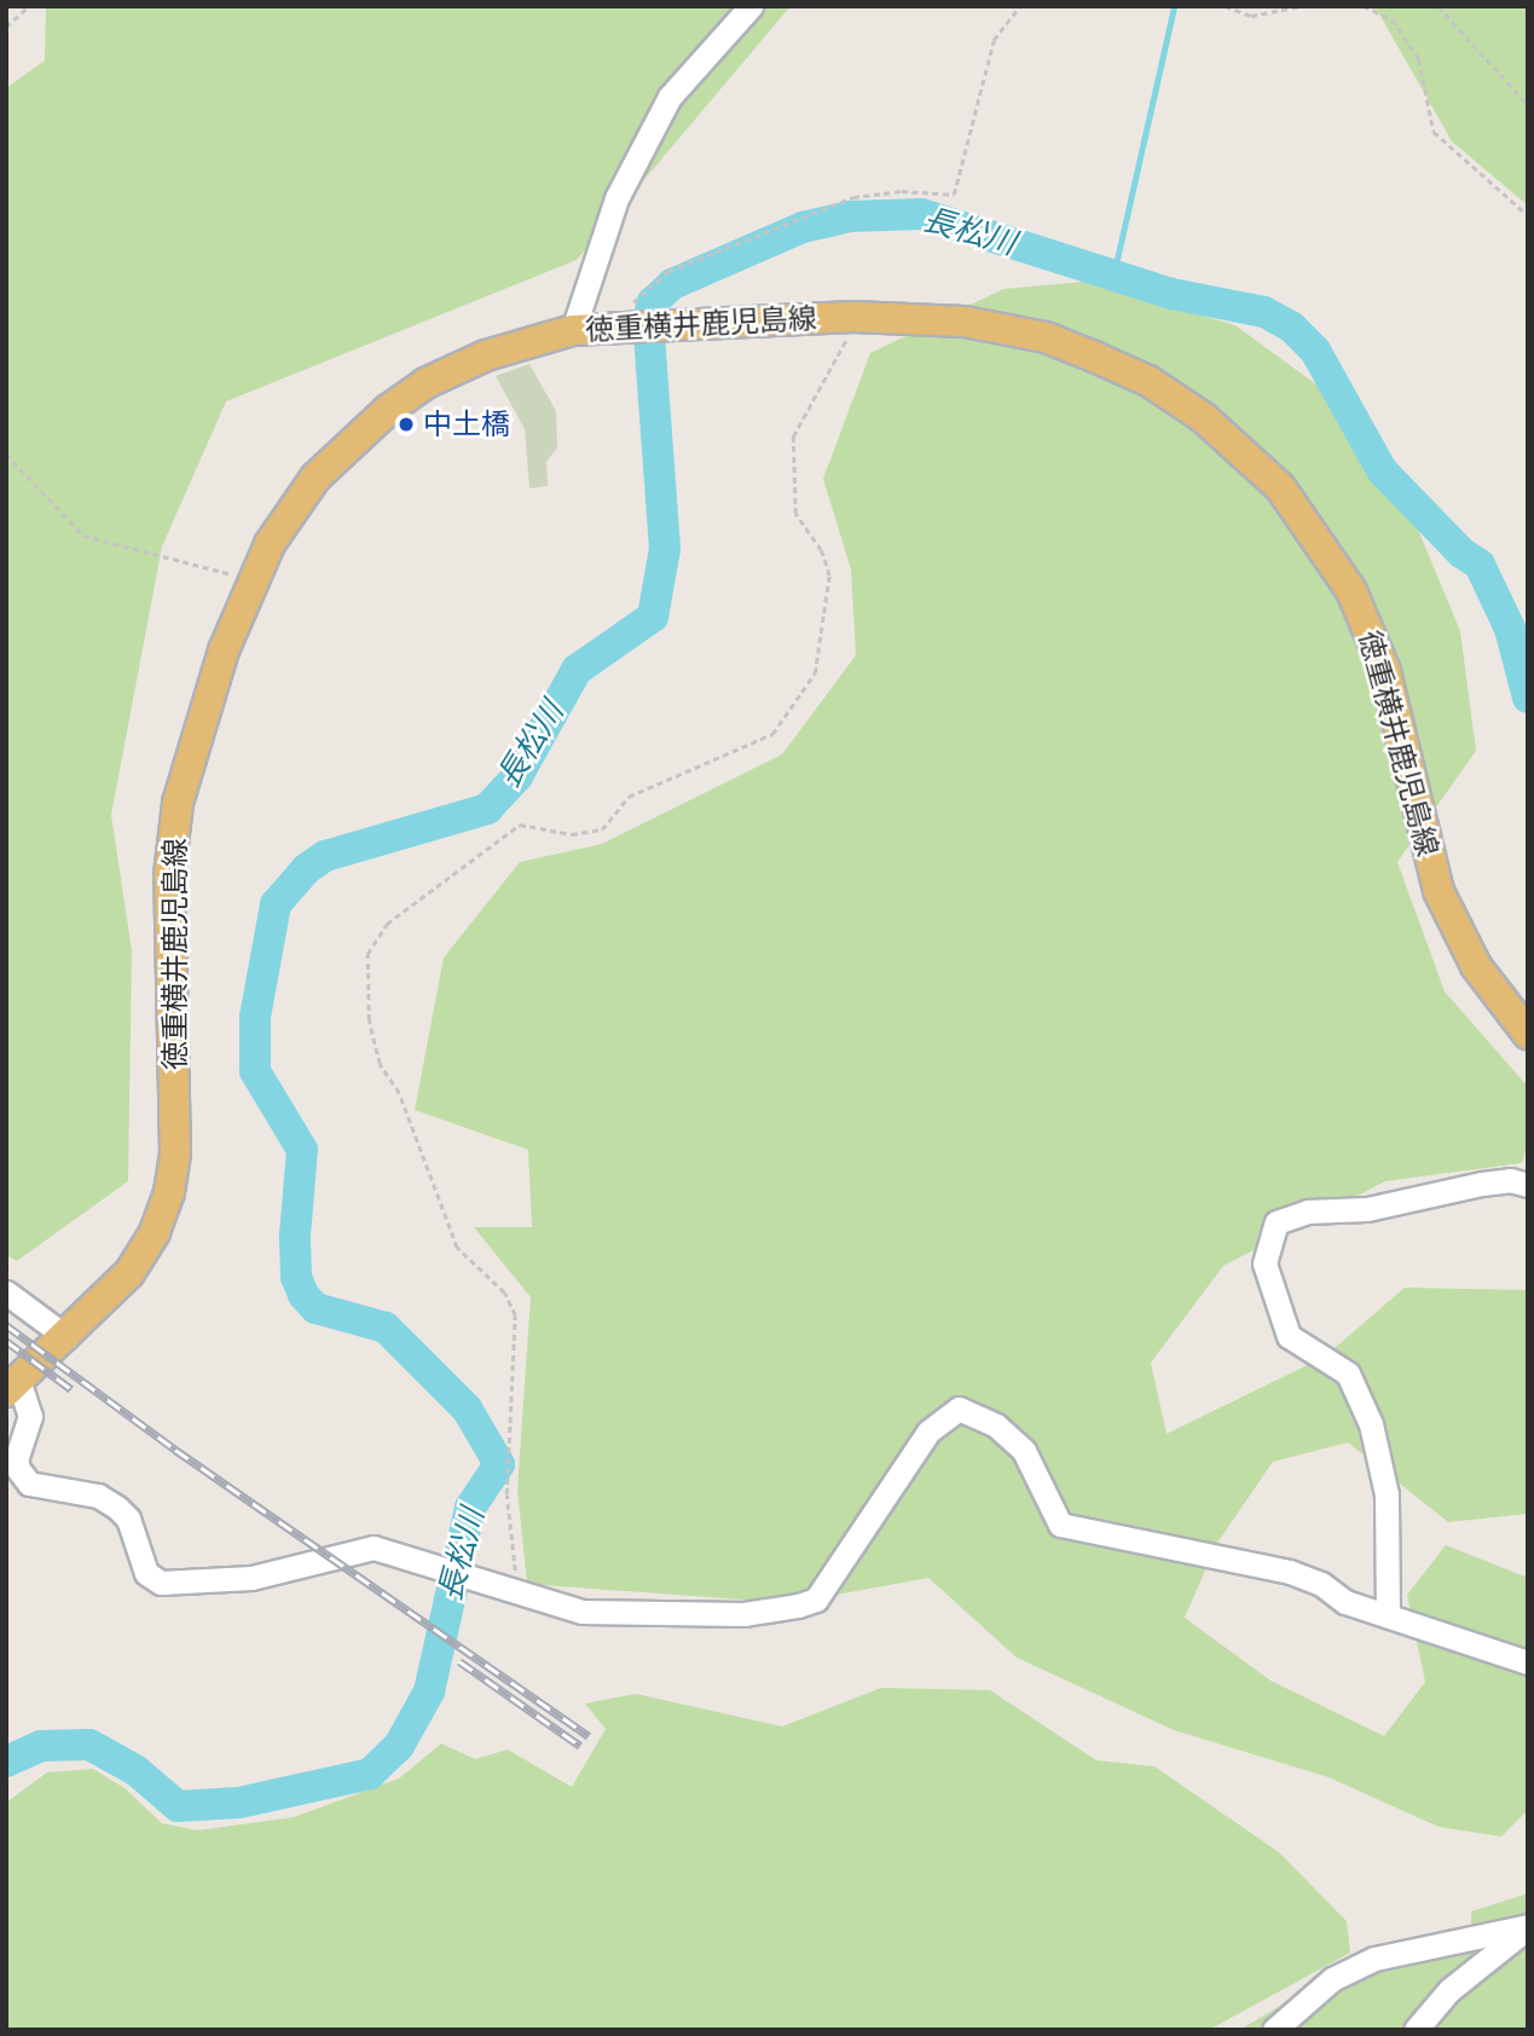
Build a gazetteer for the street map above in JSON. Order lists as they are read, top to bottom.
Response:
{
  "streets": {
    "main road": ["徳重横井鹿児島線"]
  },
  "water": ["長松川"],
  "places": ["中土橋"]
}
